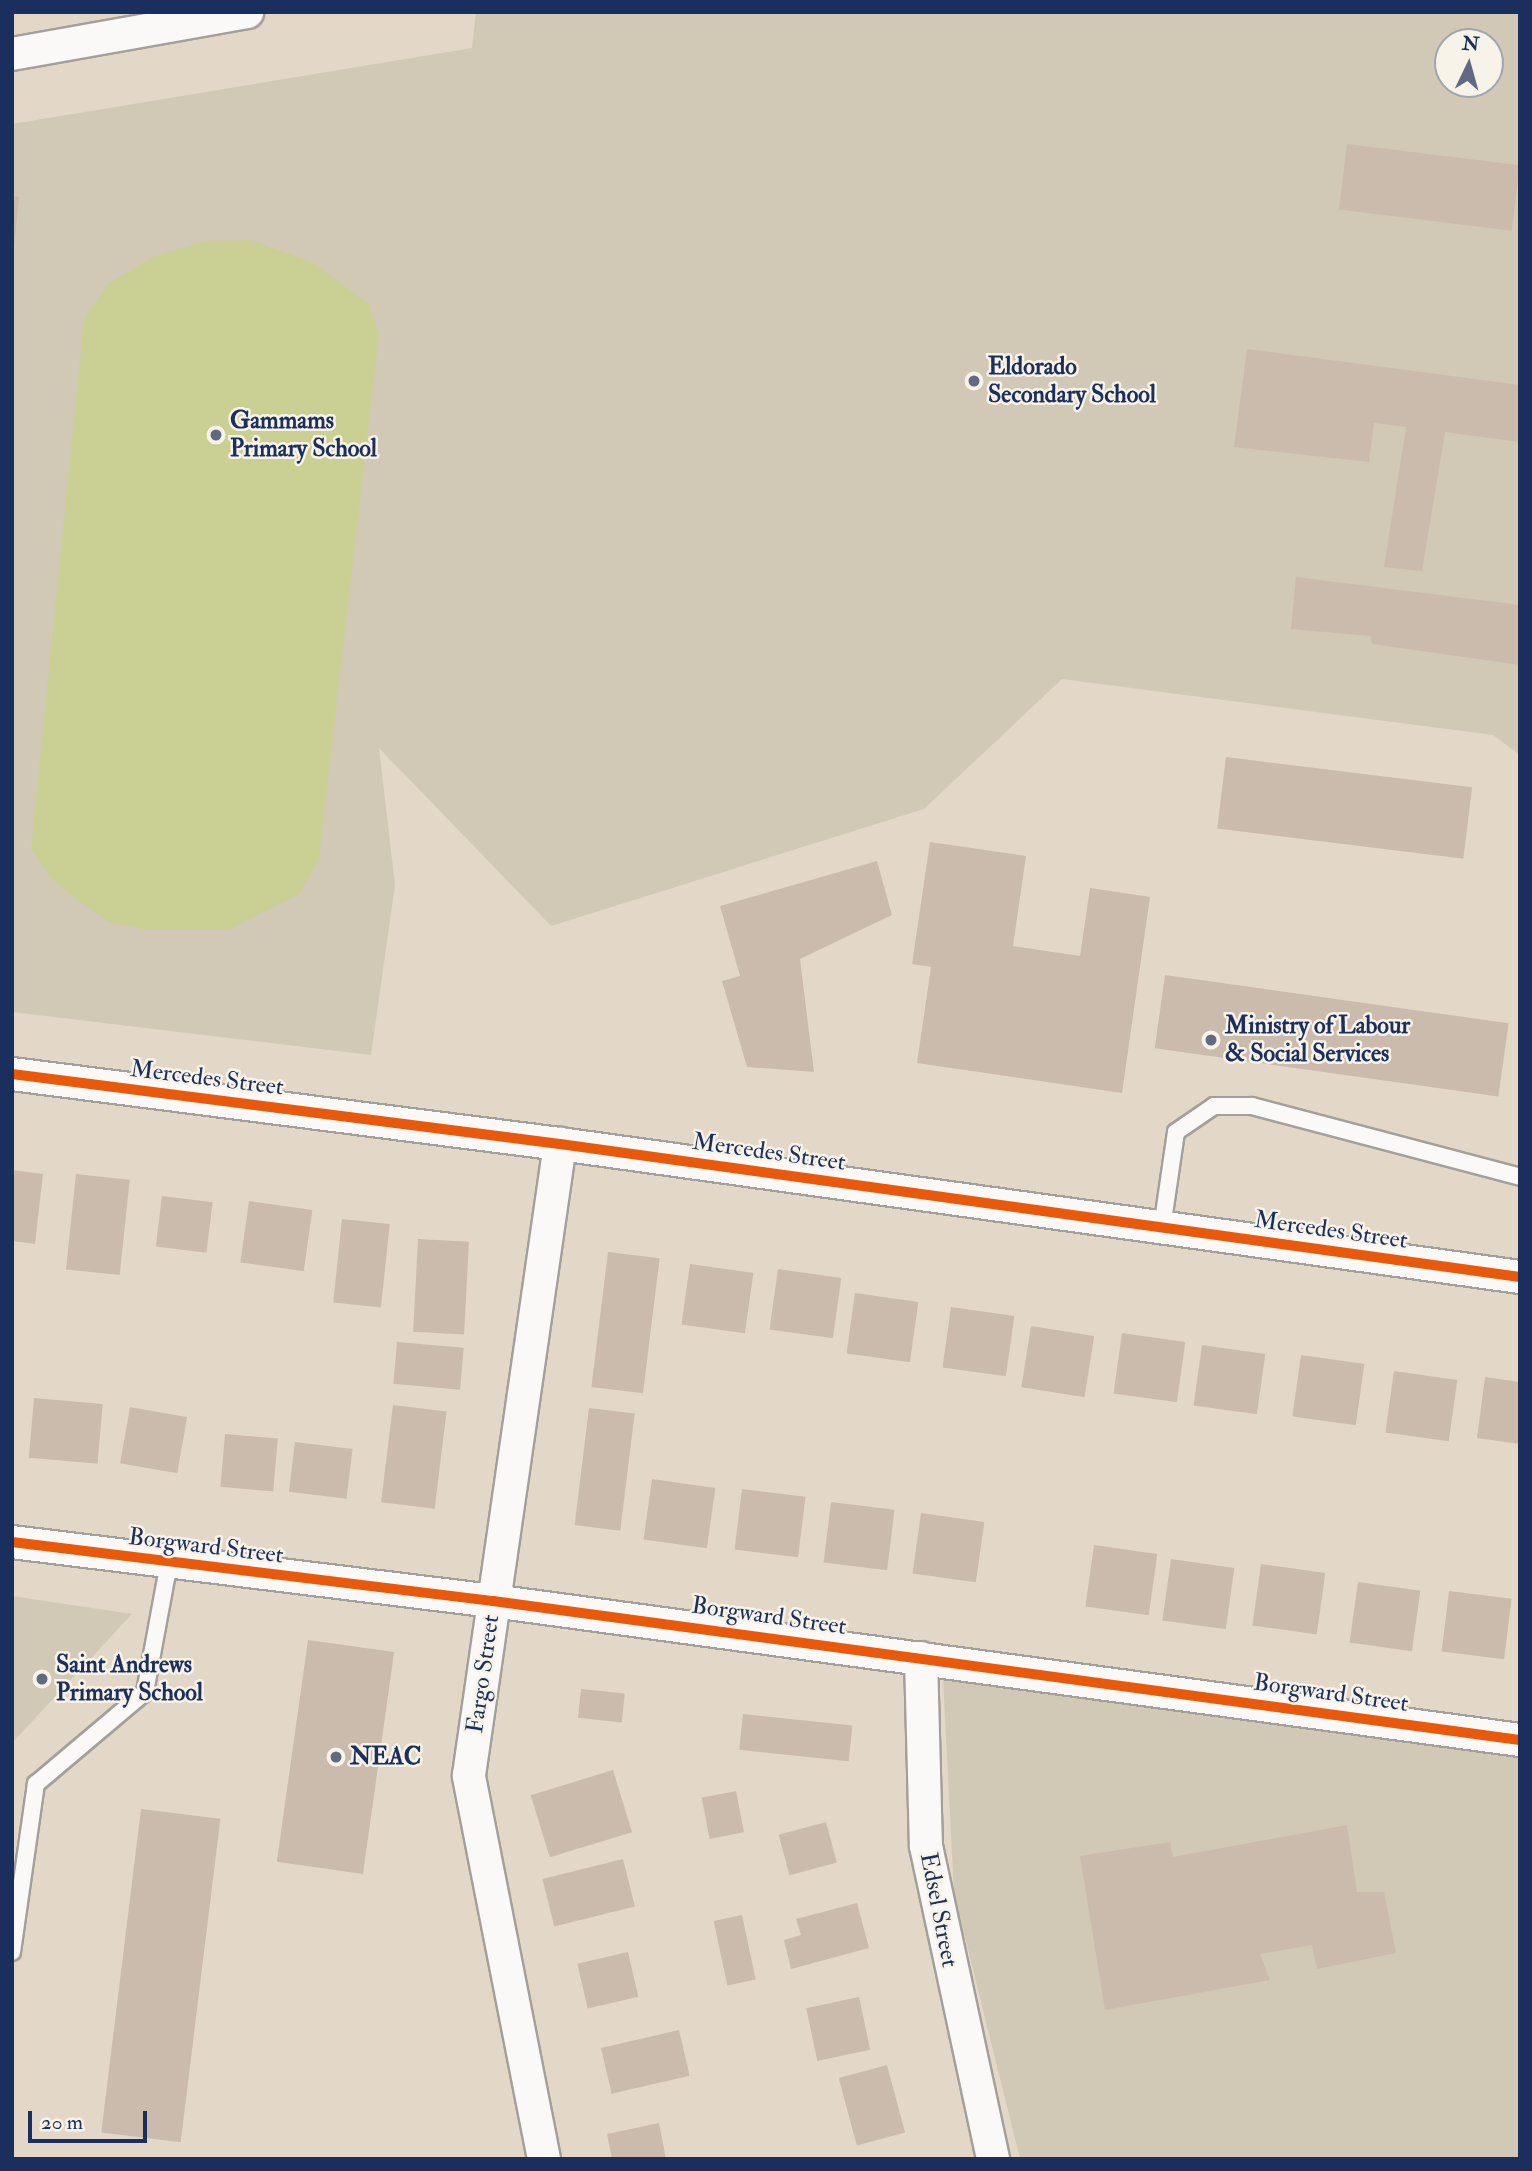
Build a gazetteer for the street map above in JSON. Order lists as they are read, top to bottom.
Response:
{
  "streets": {
    "street": [
      "Mercedes Street",
      "Borgward Street",
      "Fargo Street",
      "Edsel Street"
    ]
  },
  "crossings": [
    ["Mercedes Street", "Fargo Street"],
    ["Borgward Street", "Fargo Street"],
    ["Borgward Street", "Edsel Street"]
  ],
  "places": [
    "Eldorado Secondary School",
    "Gammams Primary School",
    "Ministry of Labour & Social Services",
    "Saint Andrews Primary School",
    "NEAC"
  ],
  "scale_bar": "20 m",
  "north": "top"
}
